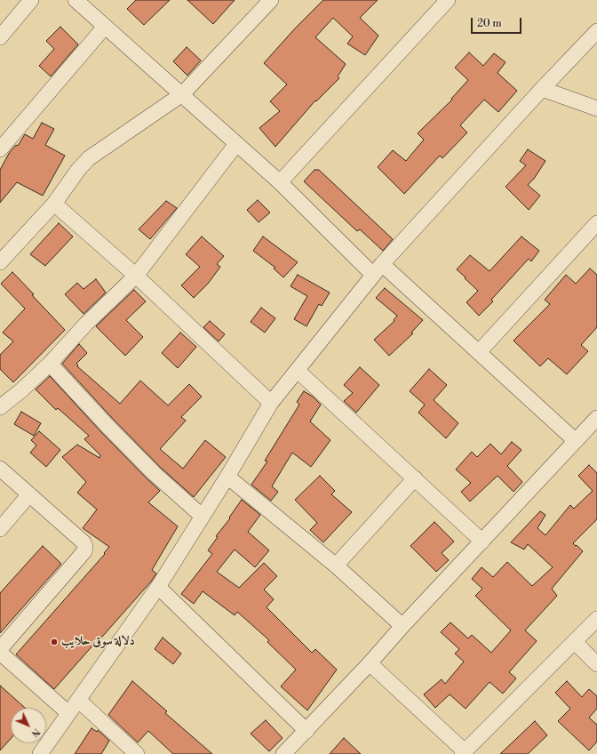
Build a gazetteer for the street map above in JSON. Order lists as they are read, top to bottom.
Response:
{
  "places": ["دلالة سوق حلايب"],
  "scale_bar": "20 m",
  "north": "bottom right"
}
